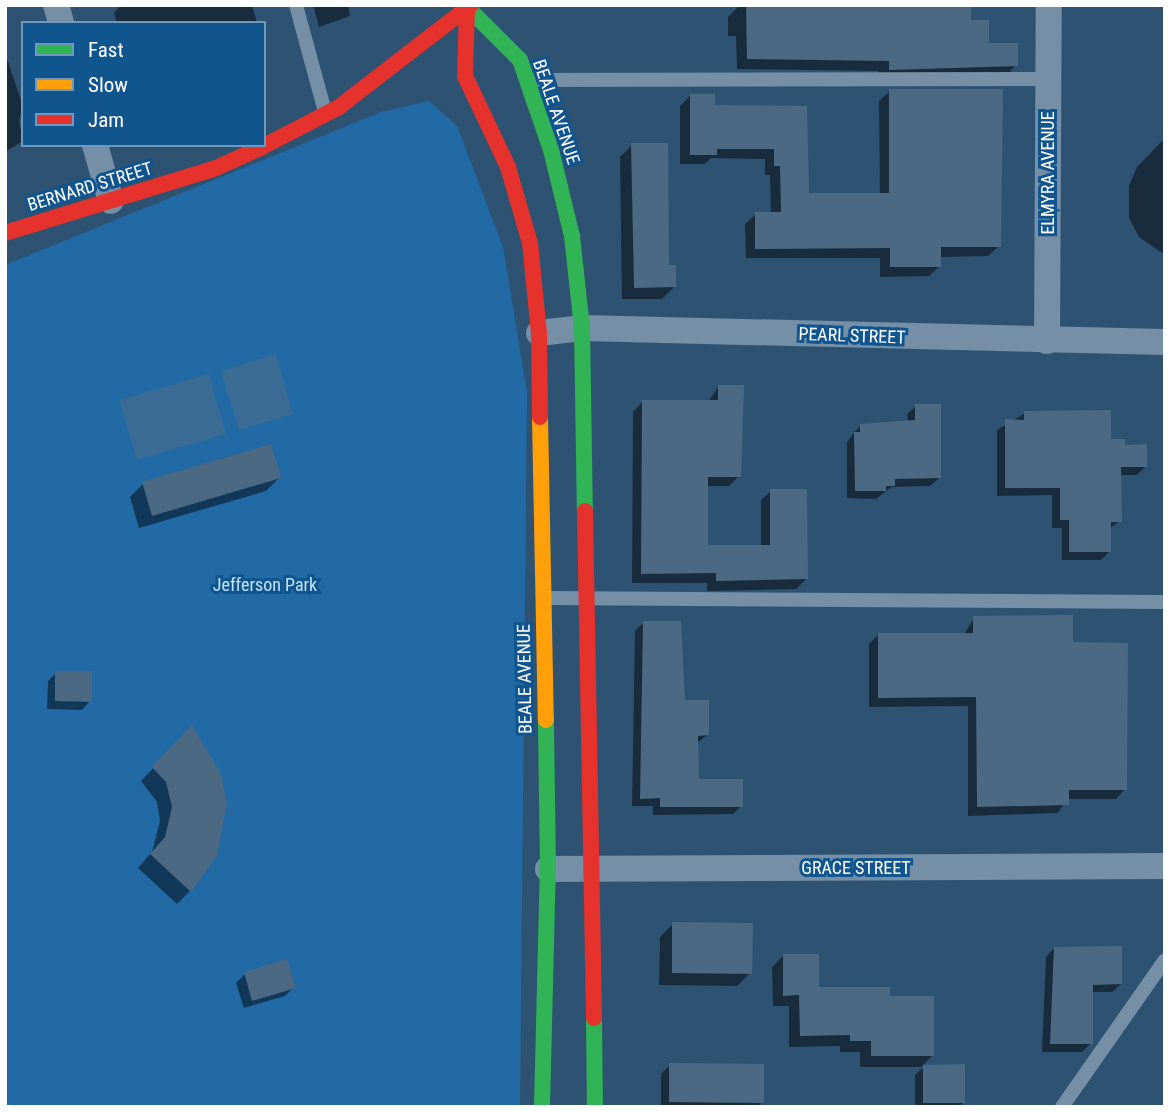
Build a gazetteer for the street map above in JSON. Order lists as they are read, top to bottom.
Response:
{
  "streets": {
    "main road": ["BEALE AVENUE", "BERNARD STREET"],
    "street": ["ELMYRA AVENUE", "PEARL STREET", "GRACE STREET"]
  },
  "crossings": [
    ["BEALE AVENUE", "BERNARD STREET"],
    ["BEALE AVENUE", "PEARL STREET"],
    ["BEALE AVENUE", "GRACE STREET"],
    ["ELMYRA AVENUE", "PEARL STREET"]
  ],
  "parks": ["Jefferson Park"],
  "legend": ["Fast", "Slow", "Jam"]
}
